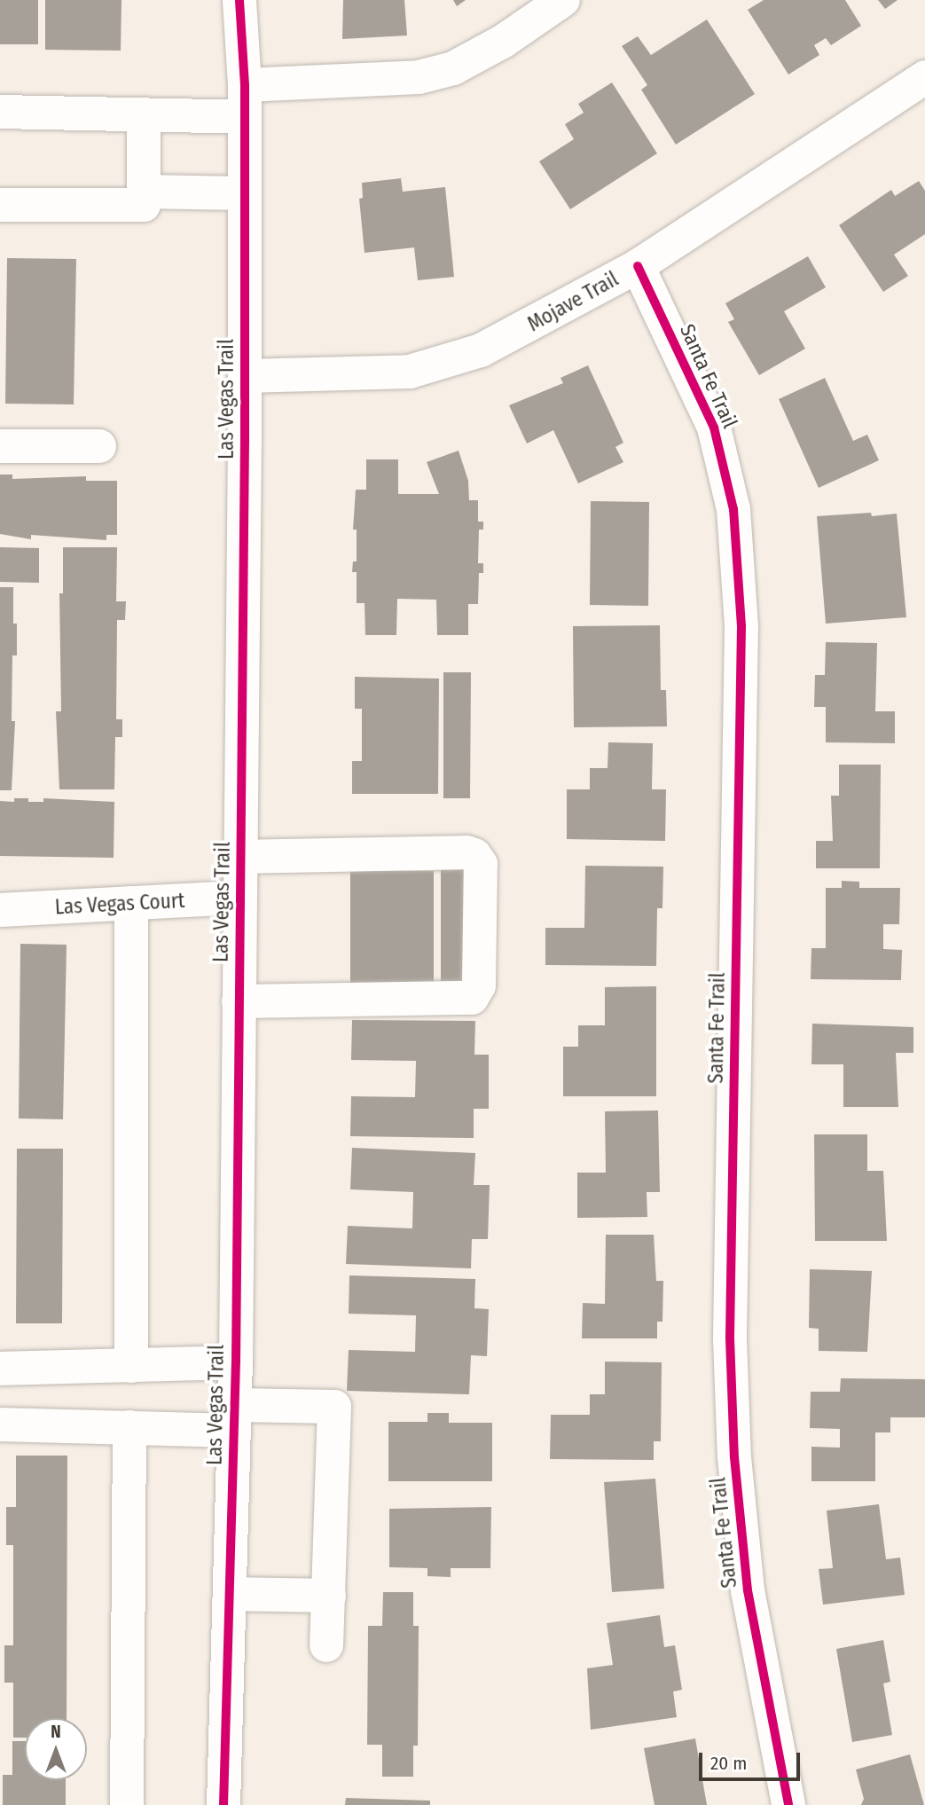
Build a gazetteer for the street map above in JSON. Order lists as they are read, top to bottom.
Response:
{
  "streets": {
    "street": [
      "Mojave Trail",
      "Santa Fe Trail",
      "Las Vegas Trail",
      "Las Vegas Court"
    ]
  },
  "crossings": [
    ["Mojave Trail", "Santa Fe Trail"],
    ["Mojave Trail", "Las Vegas Trail"],
    ["Las Vegas Trail", "Las Vegas Court"]
  ],
  "scale_bar": "20 m",
  "north": "top"
}
